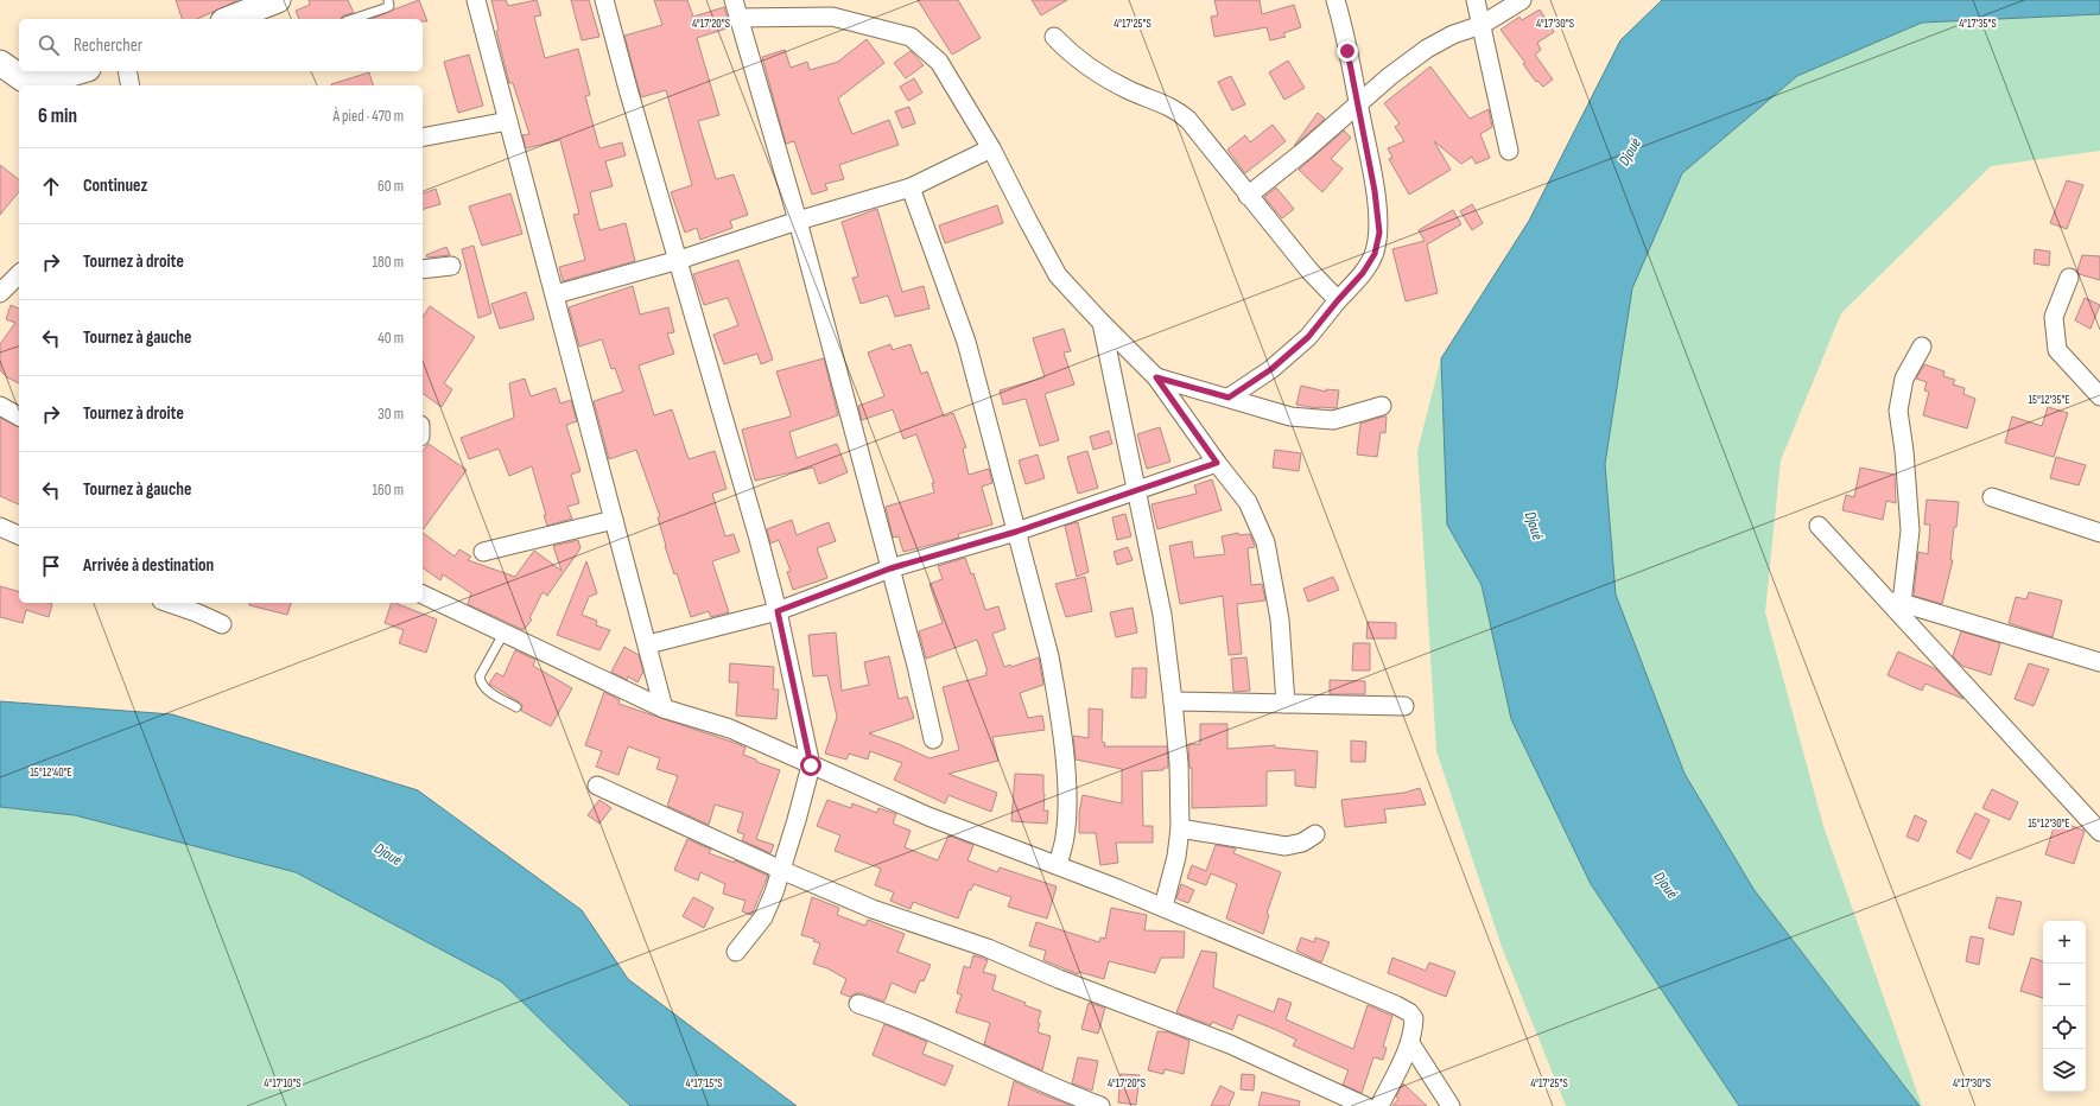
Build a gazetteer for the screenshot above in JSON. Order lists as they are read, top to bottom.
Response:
{
  "water": ["Djoué"],
  "page": {
    "search": "Rechercher",
    "heading": ["6 min", "À pied · 470 m"],
    "list": [
      ["Continuez", "60 m"],
      ["Tournez à droite", "180 m"],
      ["Tournez à gauche", "40 m"],
      ["Tournez à droite", "30 m"],
      ["Tournez à gauche", "160 m"],
      "Arrivée à destination"
    ],
    "map_buttons": ["+", "−"]
  },
  "coordinates": [
    "4°17'20\"S",
    "4°17'25\"S",
    "4°17'30\"S",
    "4°17'35\"S",
    "15°12'35\"E",
    "15°12'40\"E",
    "15°12'30\"E",
    "4°17'10\"S",
    "4°17'15\"S"
  ]
}
